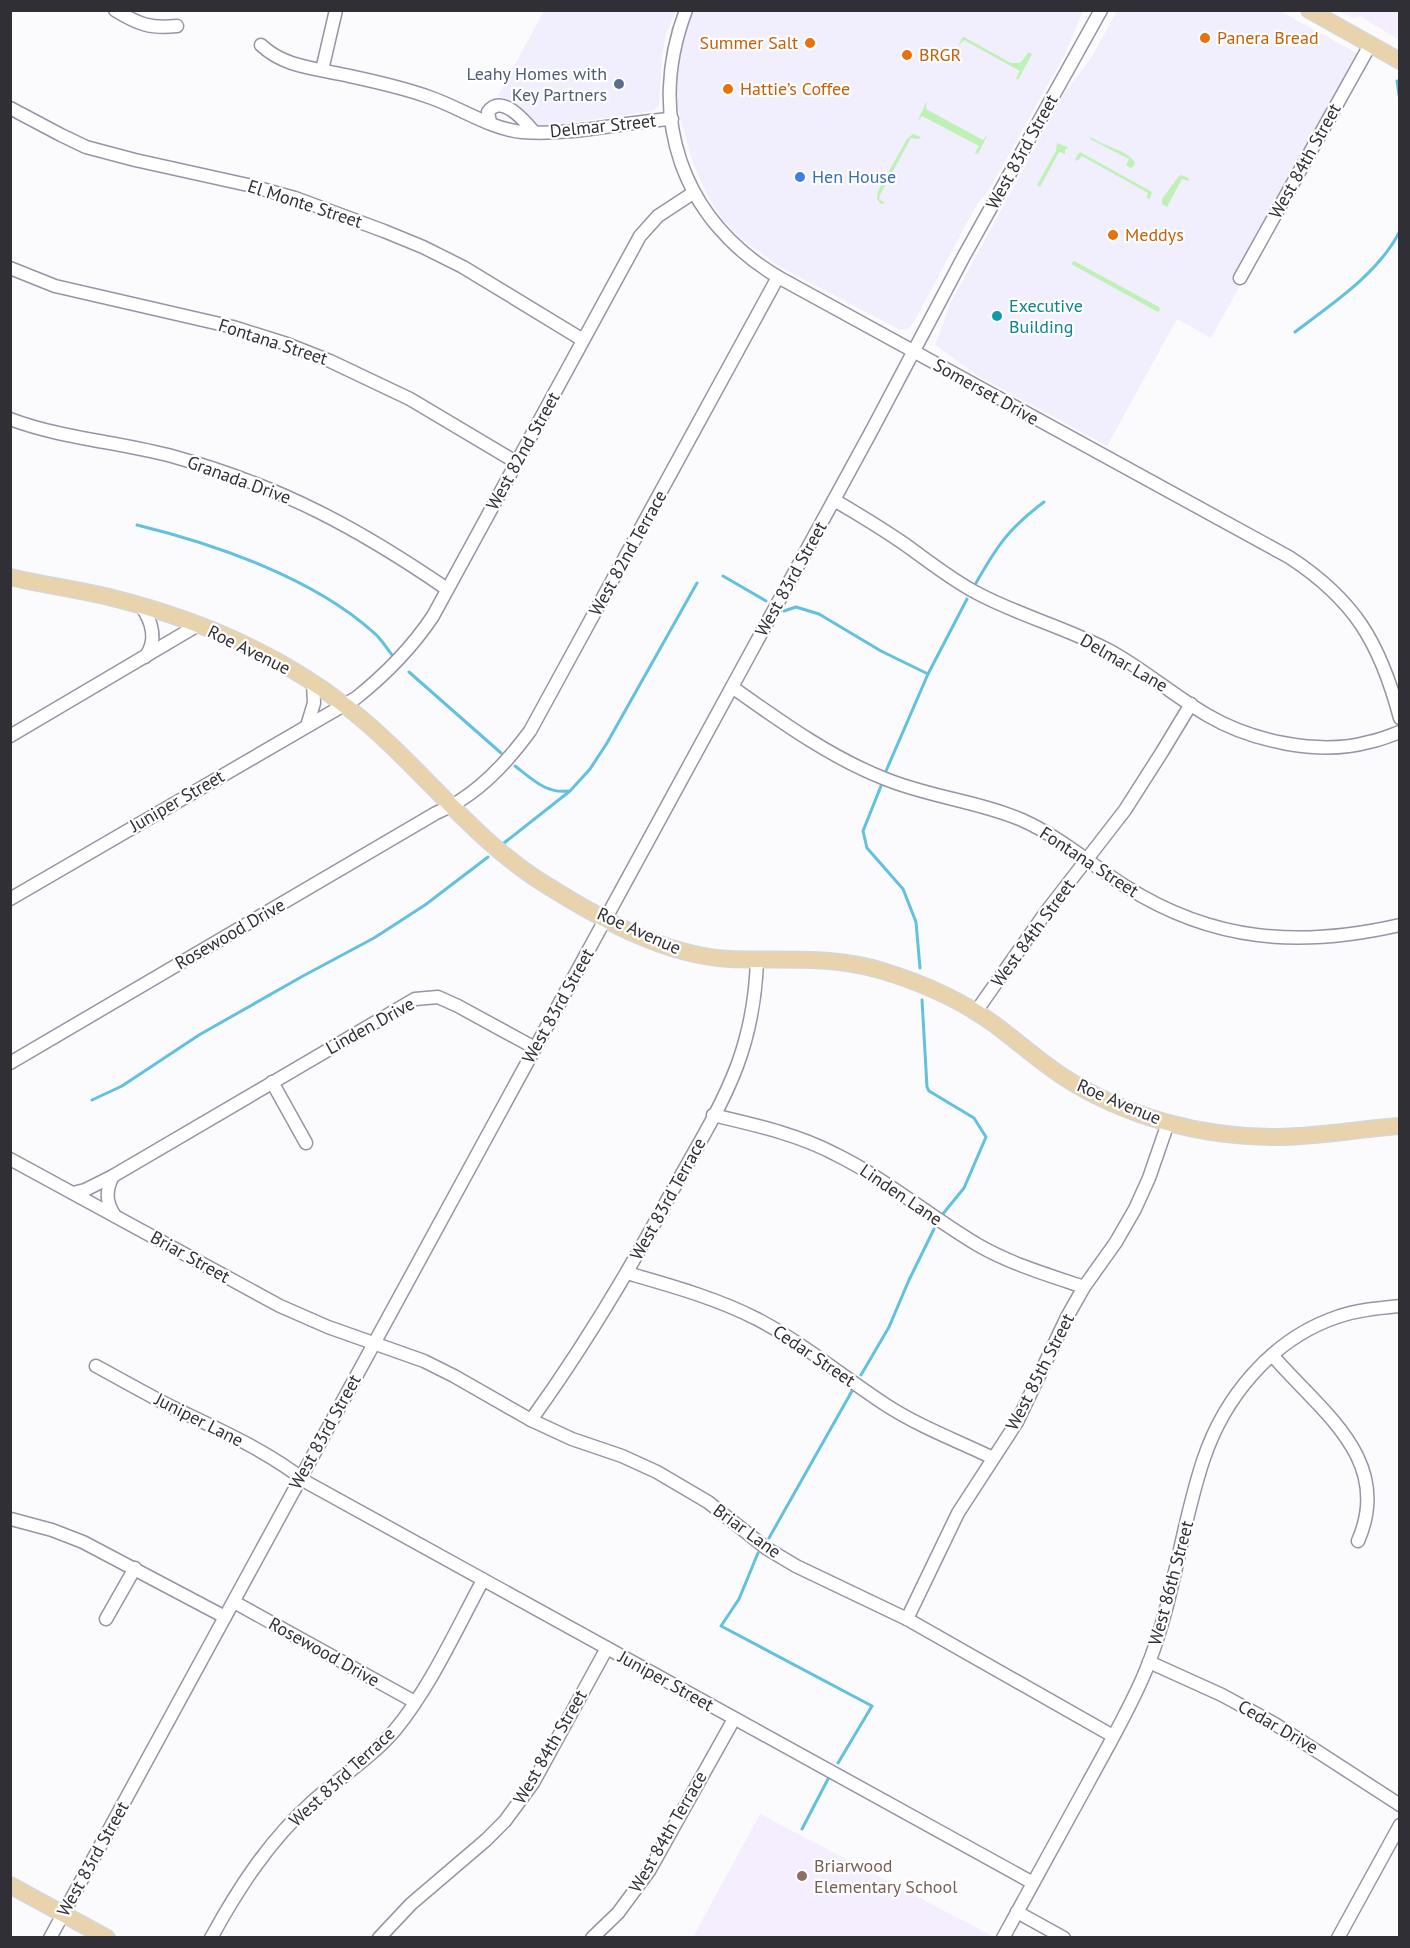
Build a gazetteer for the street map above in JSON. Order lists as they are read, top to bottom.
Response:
{
  "streets": {
    "main road": ["Roe Avenue"],
    "street": [
      "Delmar Street",
      "West 83rd Street",
      "West 84th Street",
      "El Monte Street",
      "Fontana Street",
      "Somerset Drive",
      "West 82nd Street",
      "Granada Drive",
      "West 82nd Terrace",
      "Delmar Lane",
      "Juniper Street",
      "Rosewood Drive",
      "Linden Drive",
      "Linden Lane",
      "West 83rd Terrace",
      "Briar Street",
      "Cedar Street",
      "West 85th Street",
      "Juniper Lane",
      "Briar Lane",
      "West 86th Street",
      "Cedar Drive",
      "West 84th Terrace"
    ]
  },
  "crossings": [
    ["Delmar Street", "Somerset Drive"],
    ["West 83rd Street", "Fontana Street"],
    ["West 83rd Street", "Somerset Drive"],
    ["West 83rd Street", "Roe Avenue"],
    ["West 83rd Street", "Delmar Lane"],
    ["West 83rd Street", "Juniper Street"],
    ["West 83rd Street", "Rosewood Drive"],
    ["West 83rd Street", "Linden Drive"],
    ["West 83rd Street", "Briar Street"],
    ["West 83rd Street", "Juniper Lane"],
    ["West 83rd Street", "Briar Lane"],
    ["West 84th Street", "Fontana Street"],
    ["West 84th Street", "Roe Avenue"],
    ["West 84th Street", "Delmar Lane"],
    ["West 84th Street", "Juniper Street"],
    ["El Monte Street", "West 82nd Street"],
    ["Fontana Street", "West 82nd Street"],
    ["Somerset Drive", "West 82nd Street"],
    ["Somerset Drive", "West 82nd Terrace"],
    ["West 82nd Street", "Granada Drive"],
    ["West 82nd Street", "Roe Avenue"],
    ["West 82nd Street", "Juniper Street"],
    ["West 82nd Terrace", "Roe Avenue"],
    ["West 82nd Terrace", "Rosewood Drive"],
    ["Roe Avenue", "Juniper Street"],
    ["Roe Avenue", "Rosewood Drive"],
    ["Roe Avenue", "West 83rd Terrace"],
    ["Roe Avenue", "West 85th Street"],
    ["Juniper Street", "West 83rd Terrace"],
    ["Juniper Street", "Juniper Lane"],
    ["Juniper Street", "West 86th Street"],
    ["Juniper Street", "West 84th Terrace"],
    ["Rosewood Drive", "West 83rd Terrace"],
    ["Linden Drive", "Briar Street"],
    ["Linden Lane", "West 83rd Terrace"],
    ["Linden Lane", "West 85th Street"],
    ["West 83rd Terrace", "Cedar Street"],
    ["West 83rd Terrace", "Briar Lane"],
    ["Briar Street", "Briar Lane"],
    ["Cedar Street", "West 85th Street"],
    ["West 85th Street", "Briar Lane"],
    ["Briar Lane", "West 86th Street"],
    ["West 86th Street", "Cedar Drive"]
  ],
  "places": [
    "Panera Bread",
    "Summer Salt",
    "BRGR",
    "Leahy Homes with Key Partners",
    "Hattie’s Coffee",
    "Hen House",
    "Meddys",
    "Executive Building",
    "Briarwood Elementary School"
  ]
}
